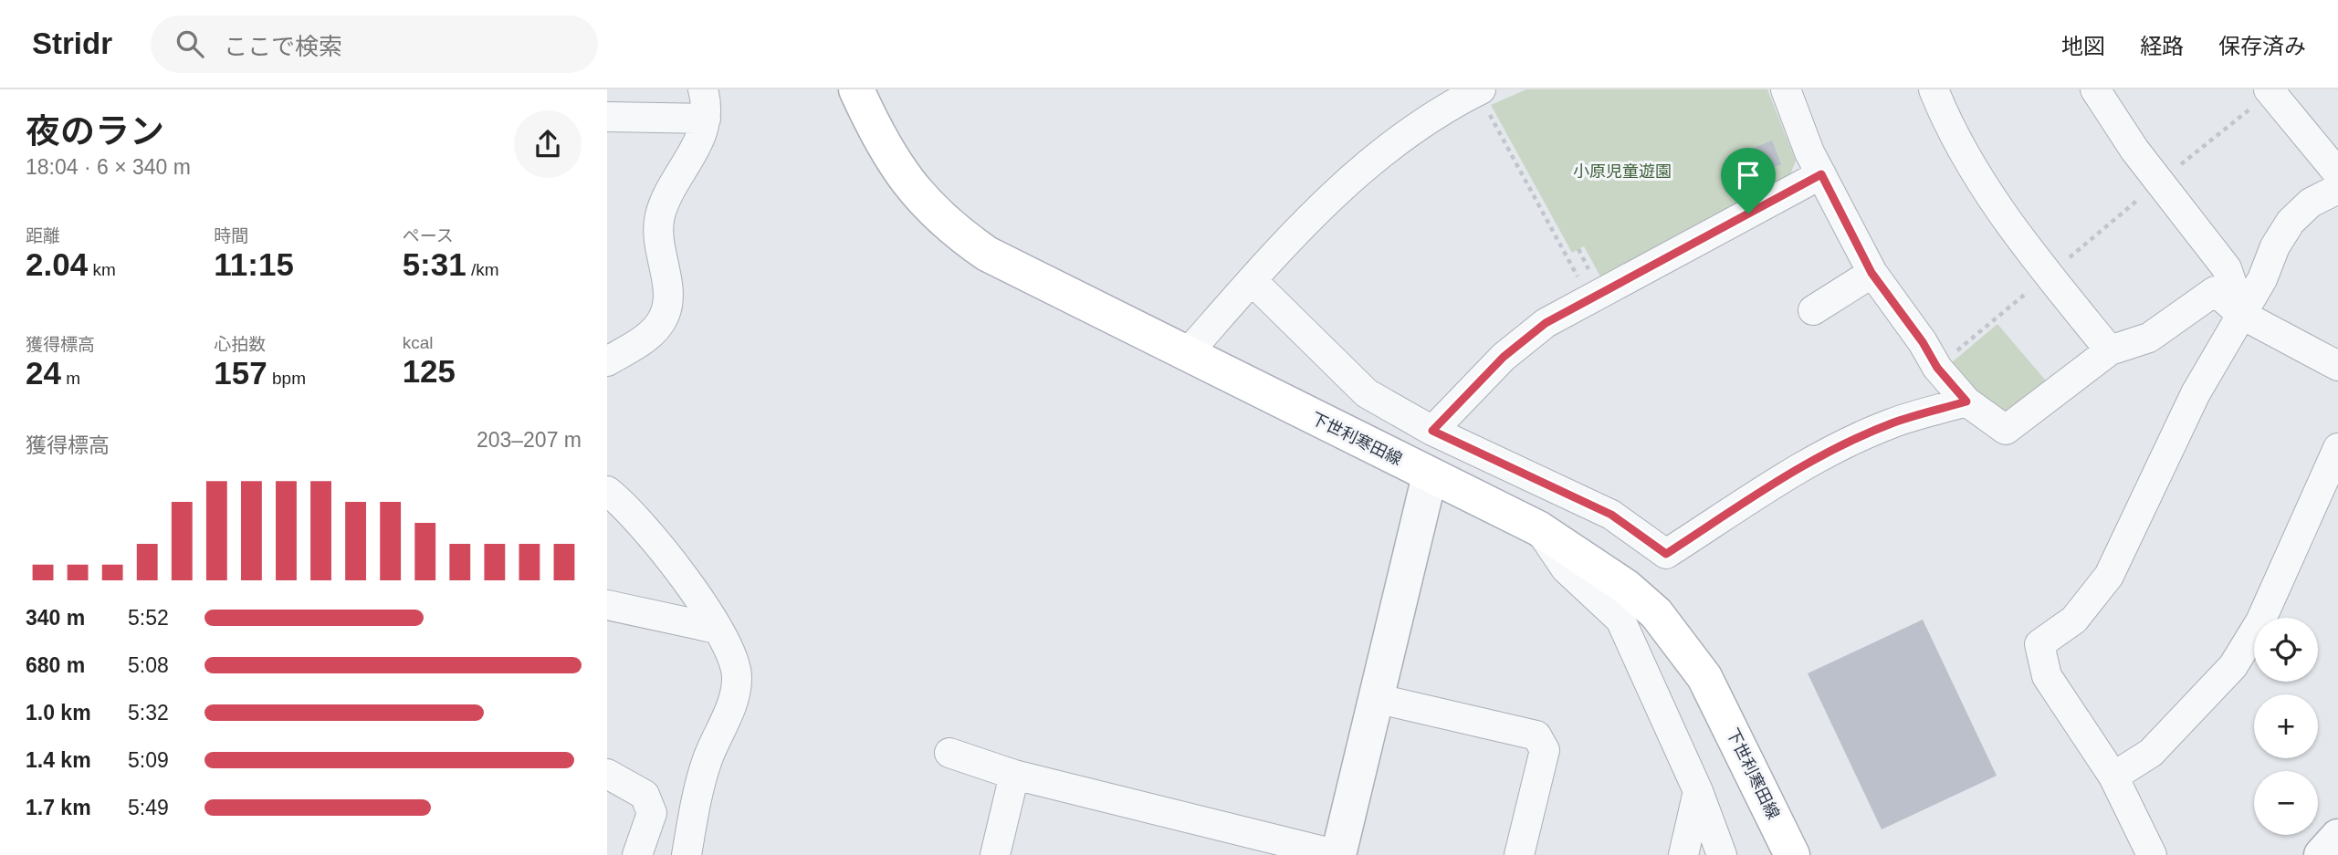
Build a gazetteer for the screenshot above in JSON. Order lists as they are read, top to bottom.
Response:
{
  "streets": {
    "main road": ["下世利寒田線"]
  },
  "parks": ["小原児童遊園"],
  "page": {
    "header": "Stridr",
    "search": "ここで検索",
    "nav": ["地図", "経路", "保存済み"],
    "heading": ["夜のラン", "18:04 · 6 × 340 m"],
    "stats": [
      ["距離", "2.04 km"],
      ["時間", "11:15"],
      ["ペース", "5:31 /km"],
      ["獲得標高", "24 m"],
      ["心拍数", "157 bpm"],
      ["kcal", "125"]
    ],
    "chart": ["獲得標高", "203–207 m"],
    "list": [
      {
        "name": "340 m",
        "note": "5:52"
      },
      {
        "name": "680 m",
        "note": "5:08"
      },
      {
        "name": "1.0 km",
        "note": "5:32"
      },
      {
        "name": "1.4 km",
        "note": "5:09"
      },
      {
        "name": "1.7 km",
        "note": "5:49"
      }
    ],
    "map_buttons": ["+", "−"]
  }
}
